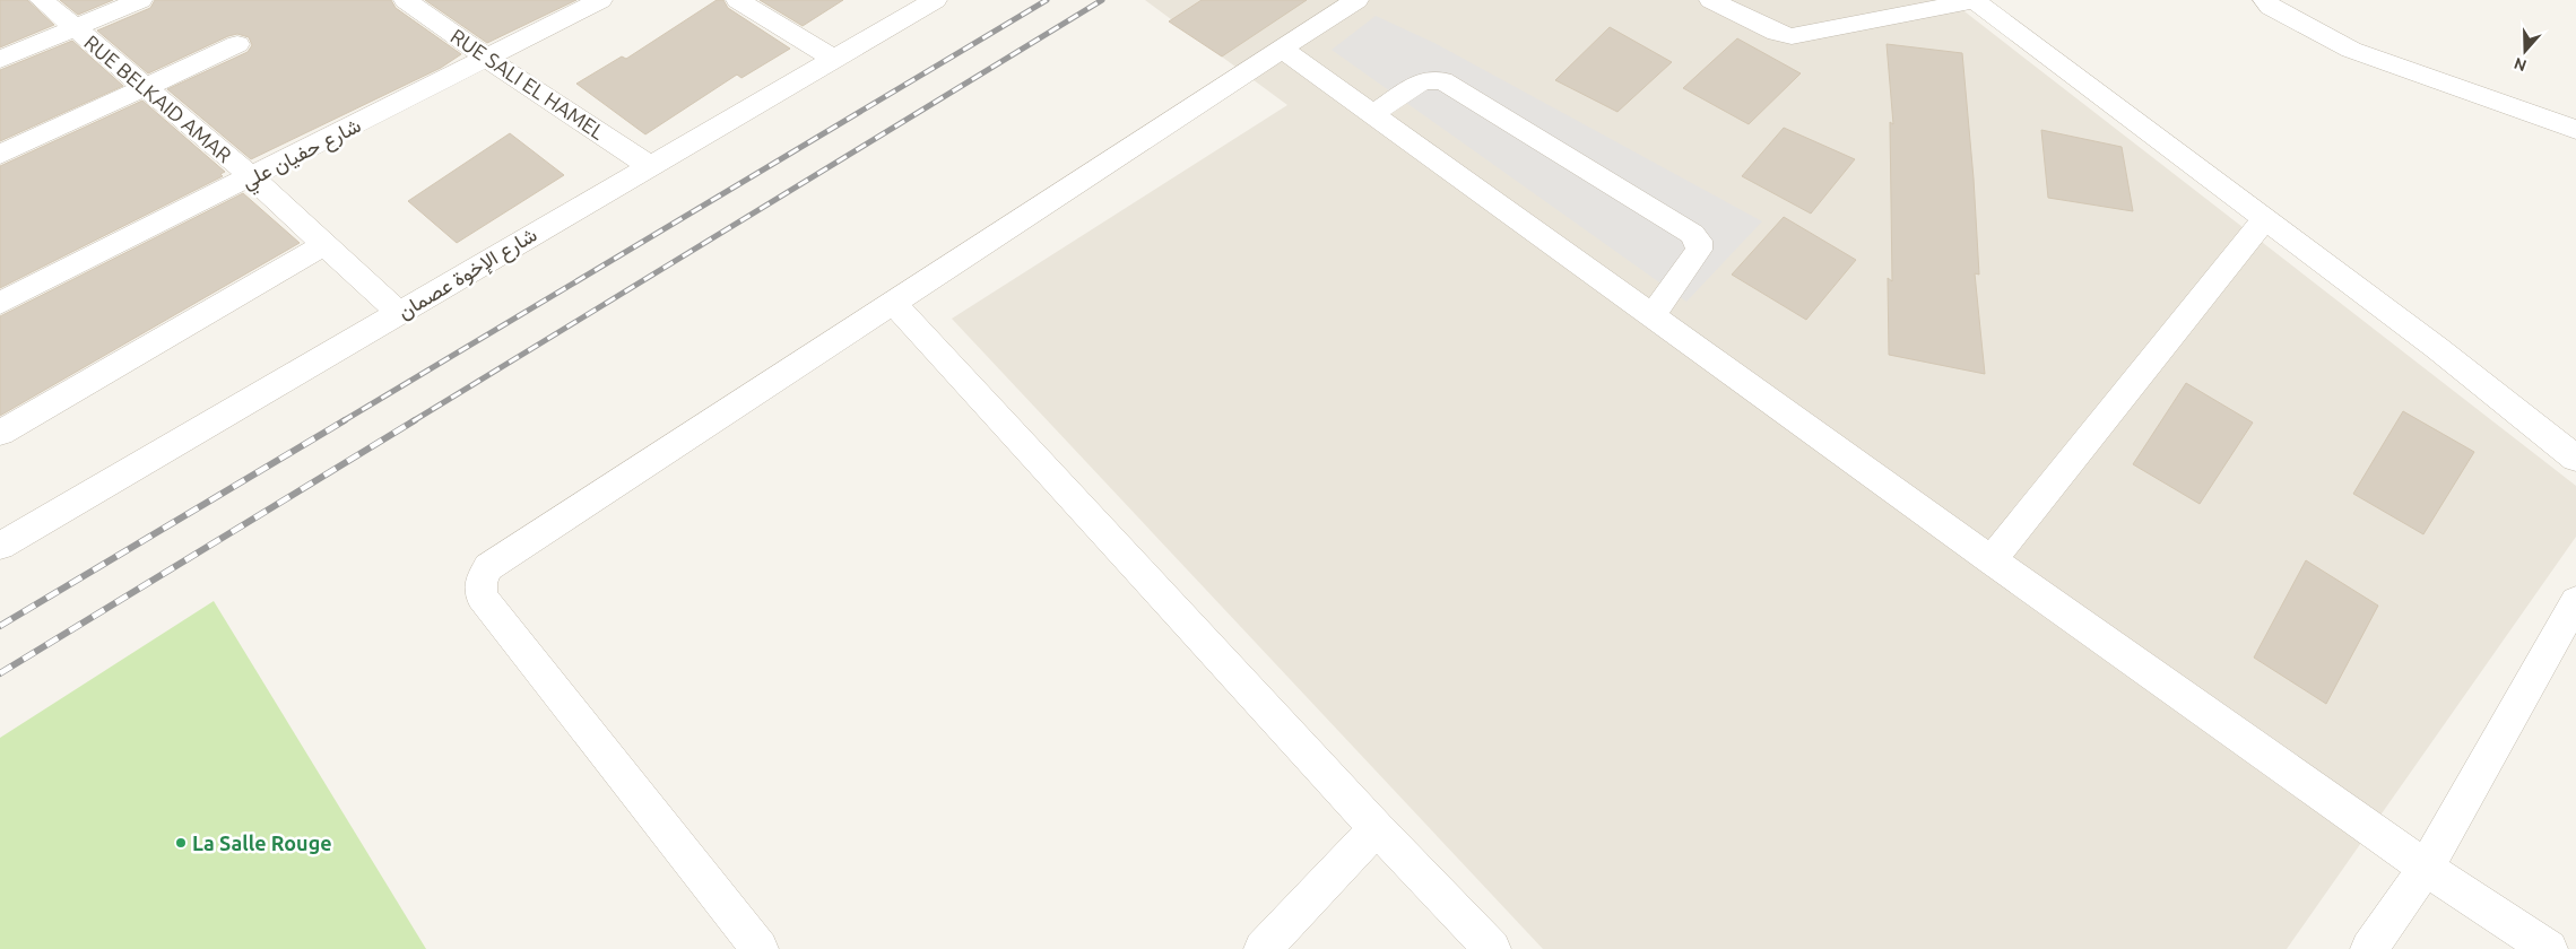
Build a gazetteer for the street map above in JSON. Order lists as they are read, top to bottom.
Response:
{
  "streets": {
    "street": [
      "RUE SALI EL HAMEL",
      "RUE BELKAID AMAR",
      "شارع حفيان علي",
      "شارع الإخوة عصمان"
    ]
  },
  "crossings": [
    ["RUE SALI EL HAMEL", "شارع حفيان علي"],
    ["RUE SALI EL HAMEL", "شارع الإخوة عصمان"],
    ["RUE BELKAID AMAR", "شارع حفيان علي"],
    ["RUE BELKAID AMAR", "شارع الإخوة عصمان"]
  ],
  "places": ["La Salle Rouge"],
  "north": "bottom"
}
